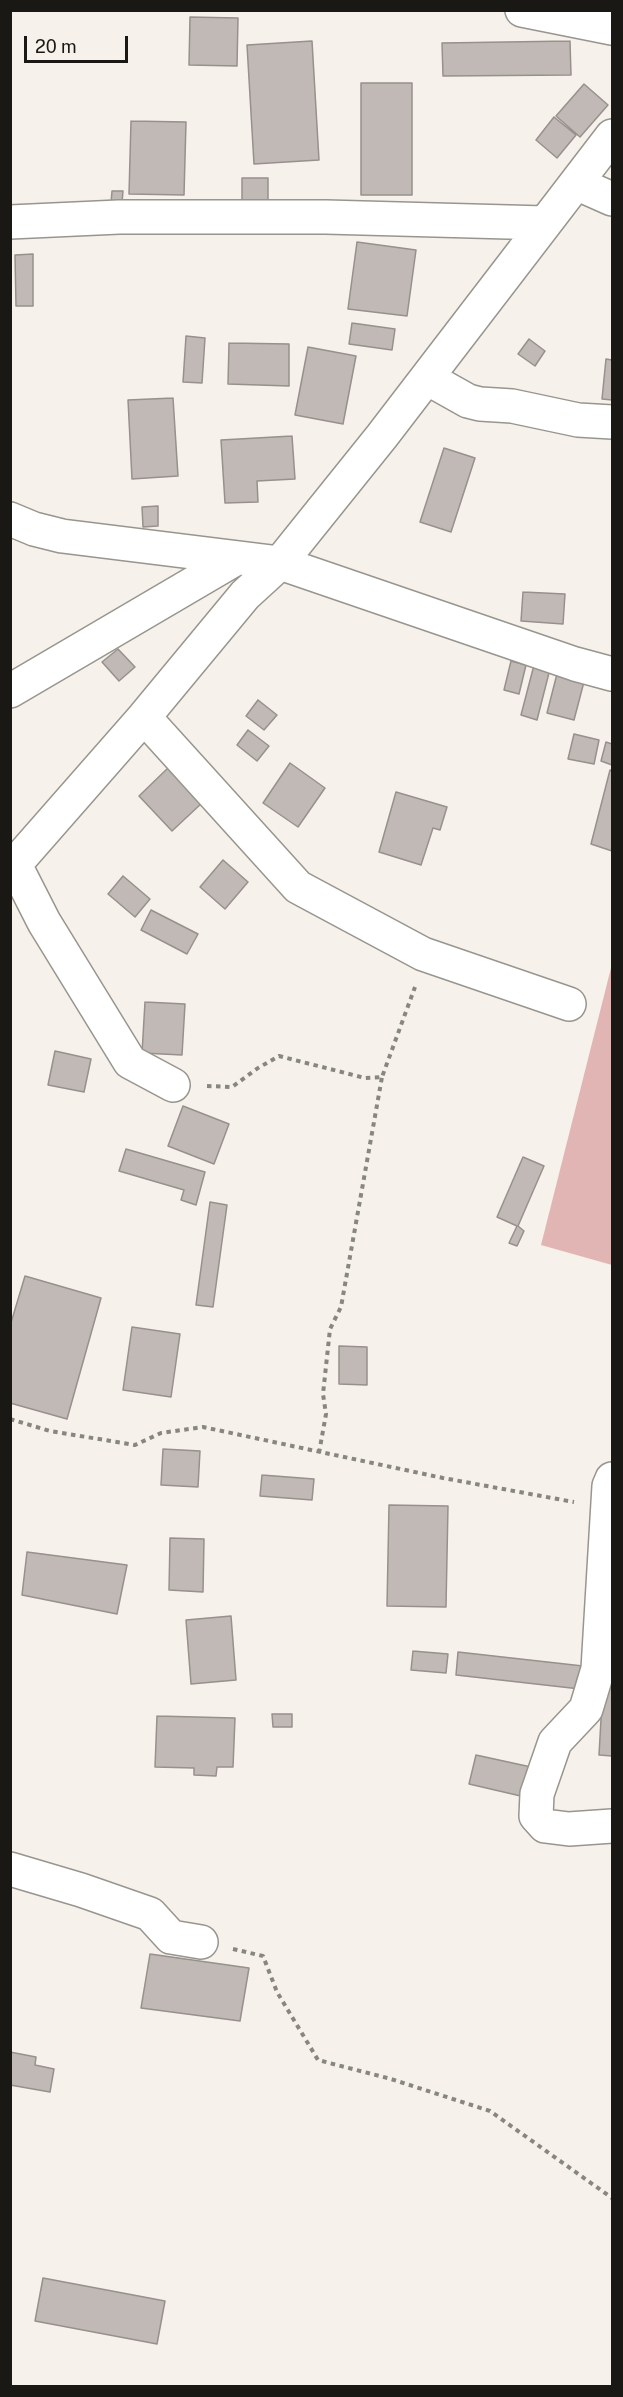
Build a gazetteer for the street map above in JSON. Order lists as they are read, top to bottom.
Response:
{
  "scale_bar": "20 m"
}
